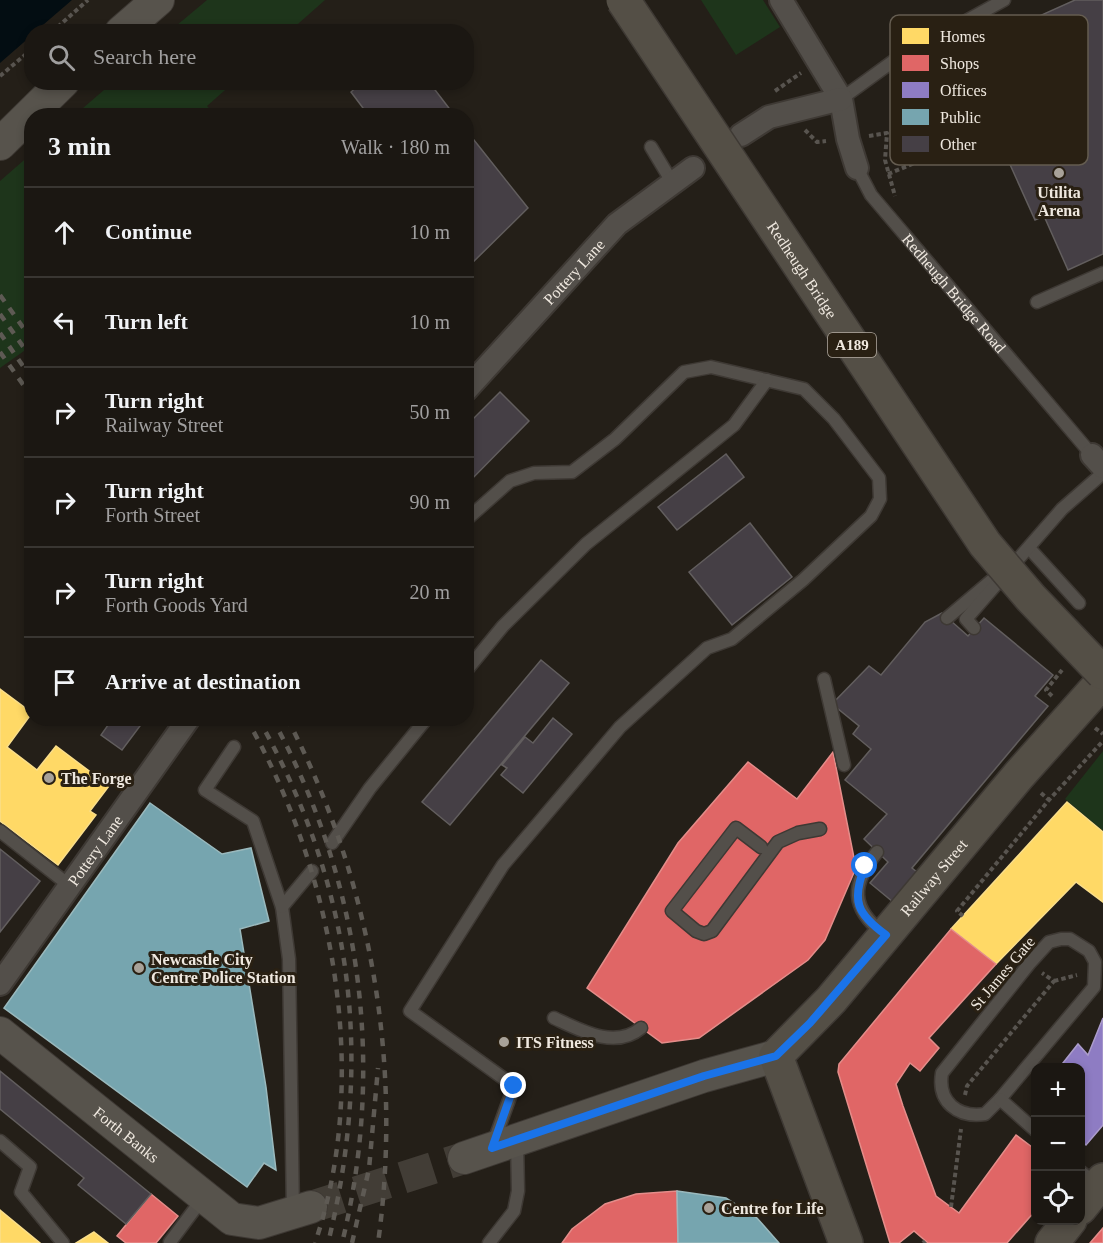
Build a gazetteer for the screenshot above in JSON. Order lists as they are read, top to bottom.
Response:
{
  "streets": {
    "main road": [
      "Redheugh Bridge",
      "A189",
      "Railway Street",
      "Forth Banks"
    ],
    "street": ["Pottery Lane", "Redheugh Bridge Road"],
    "lane": ["St James Gate"]
  },
  "places": [
    "Utilita Arena",
    "The Forge",
    "Newcastle City Centre Police Station",
    "ITS Fitness",
    "Centre for Life"
  ],
  "legend": [
    "Homes",
    "Shops",
    "Offices",
    "Public",
    "Other"
  ],
  "page": {
    "search": "Search here",
    "heading": ["3 min", "Walk · 180 m"],
    "list": [
      ["Continue", "10 m"],
      ["Turn left", "10 m"],
      ["Turn right", "Railway Street", "50 m"],
      ["Turn right", "Forth Street", "90 m"],
      ["Turn right", "Forth Goods Yard", "20 m"],
      "Arrive at destination"
    ],
    "map_buttons": ["+", "−"]
  }
}
